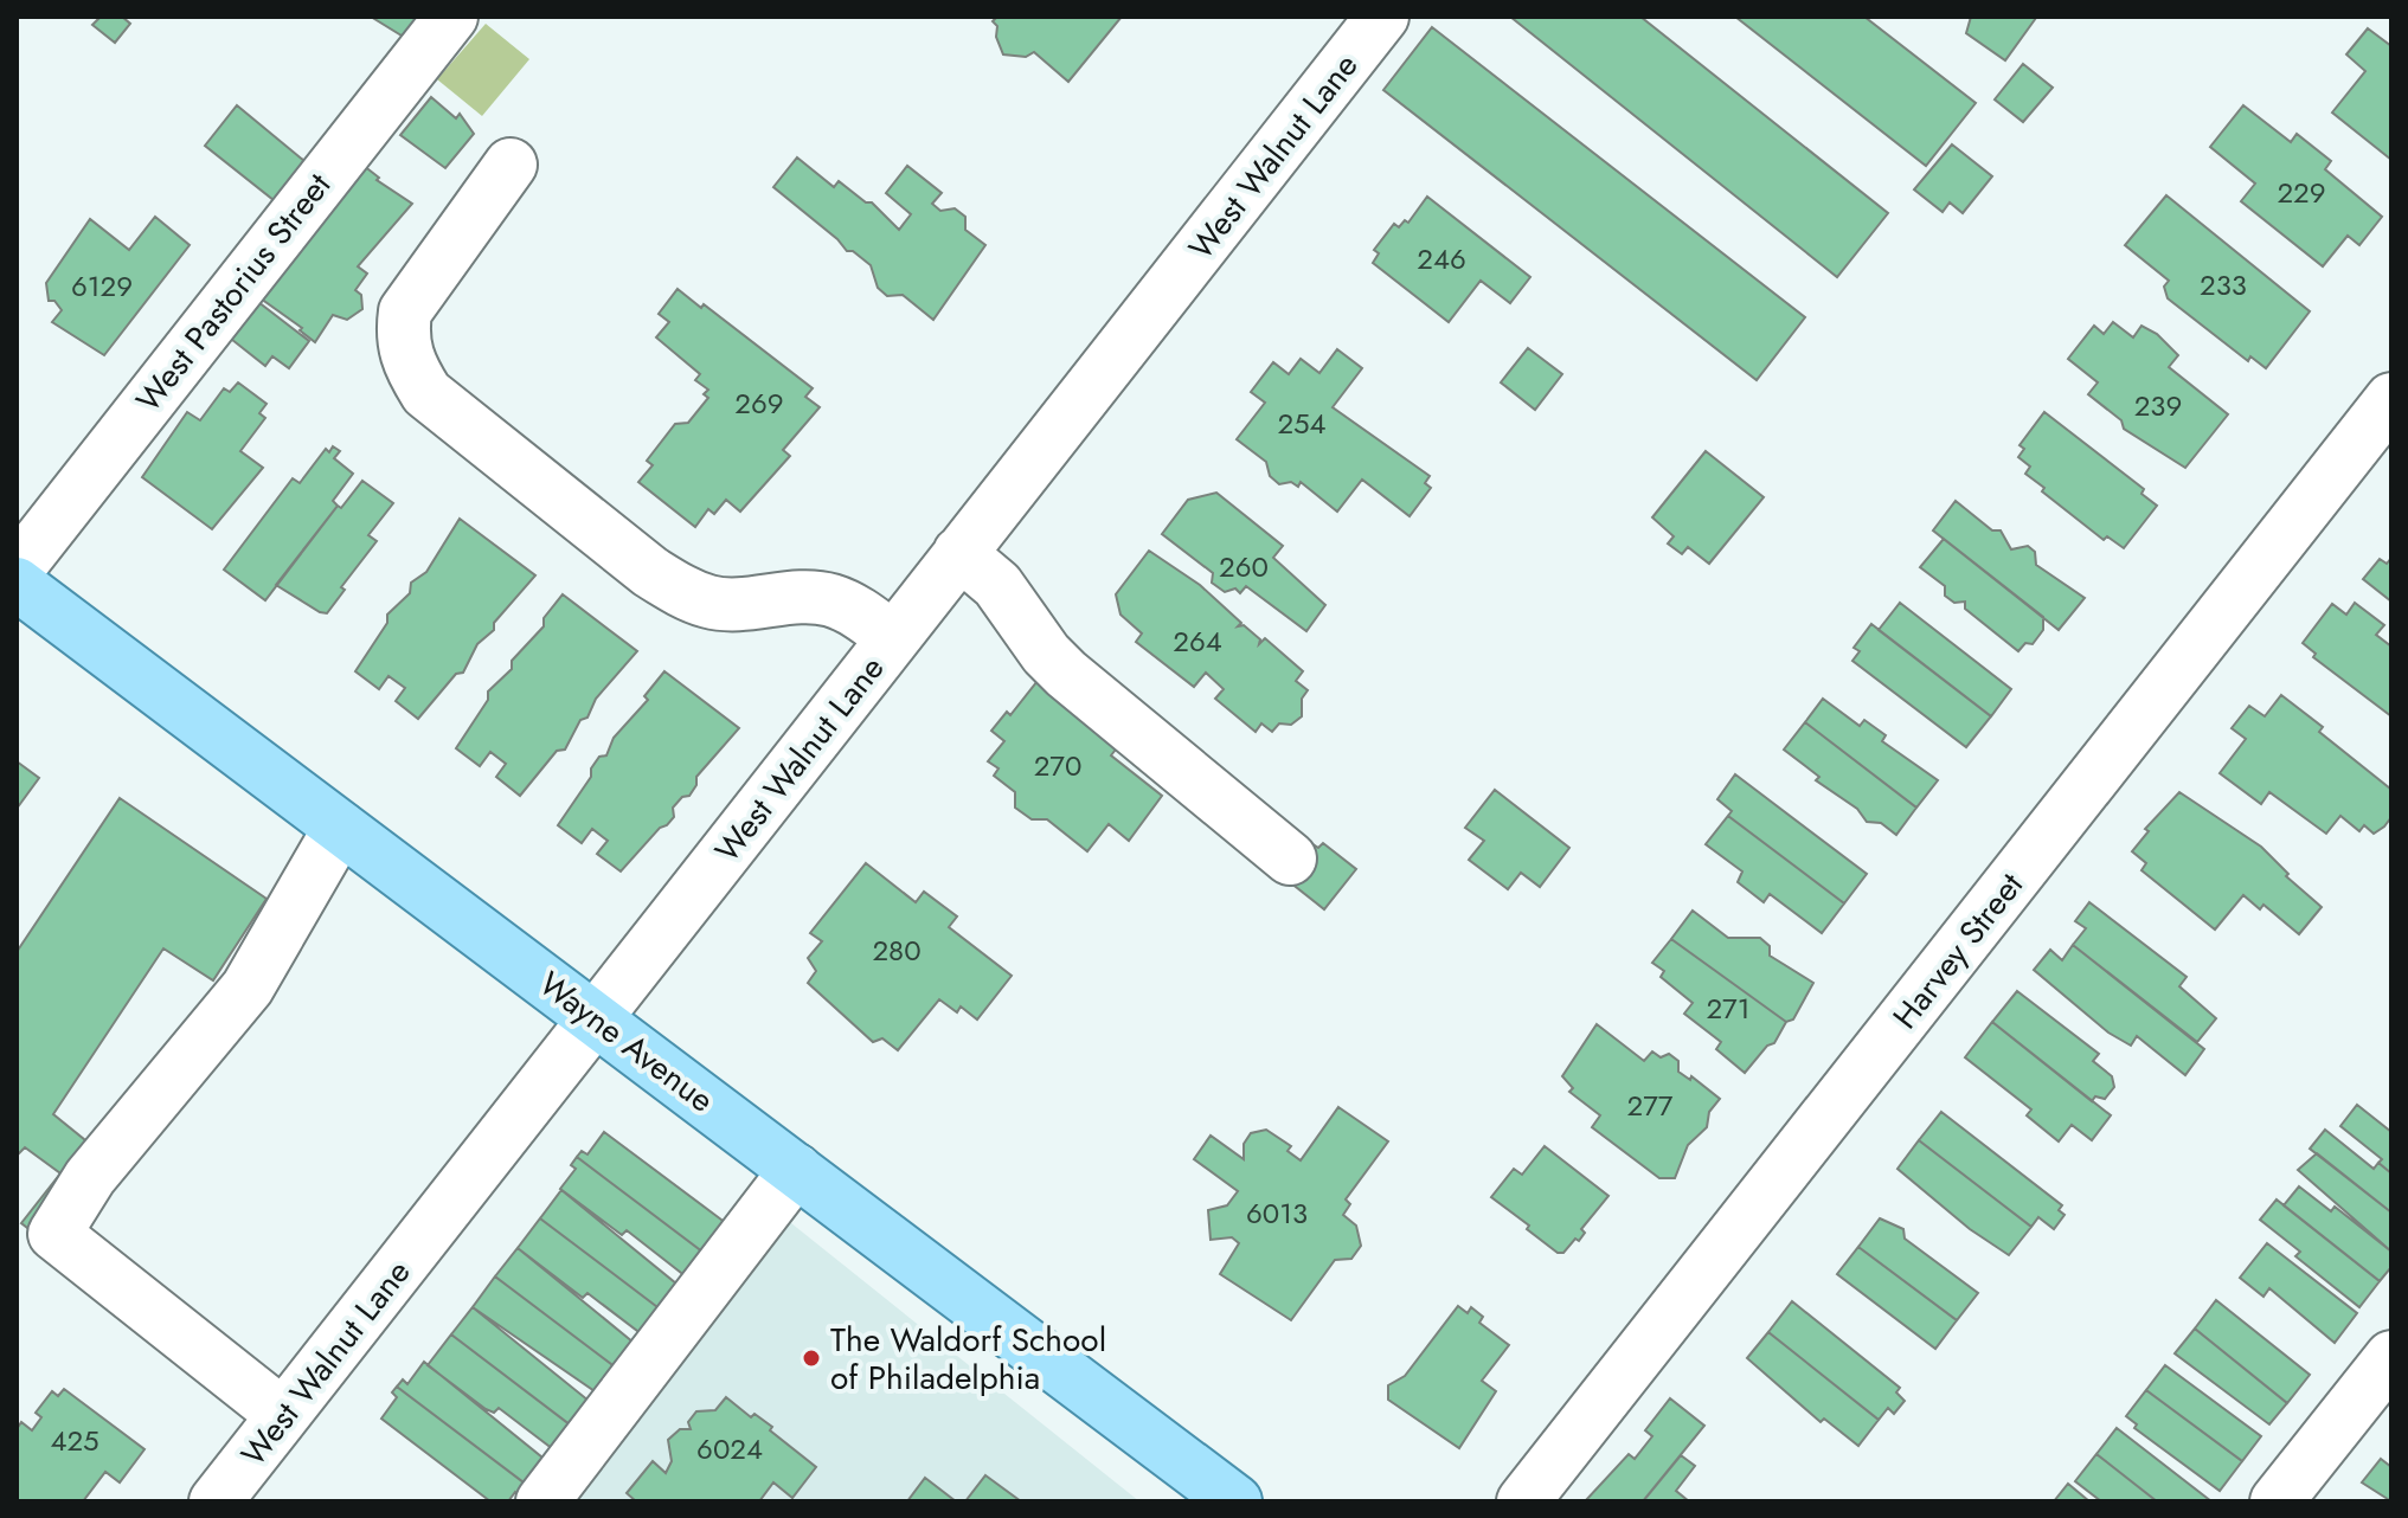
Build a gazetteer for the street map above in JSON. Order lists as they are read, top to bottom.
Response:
{
  "streets": {
    "main road": ["Wayne Avenue"],
    "street": ["West Walnut Lane", "West Pastorius Street", "Harvey Street"]
  },
  "crossings": [
    ["West Walnut Lane", "Wayne Avenue"]
  ],
  "places": ["The Waldorf School of Philadelphia"],
  "house_numbers": [
    "229",
    "246",
    "233",
    "6129",
    "269",
    "239",
    "254",
    "260",
    "264",
    "270",
    "280",
    "271",
    "277",
    "6013",
    "425",
    "6024"
  ]
}
